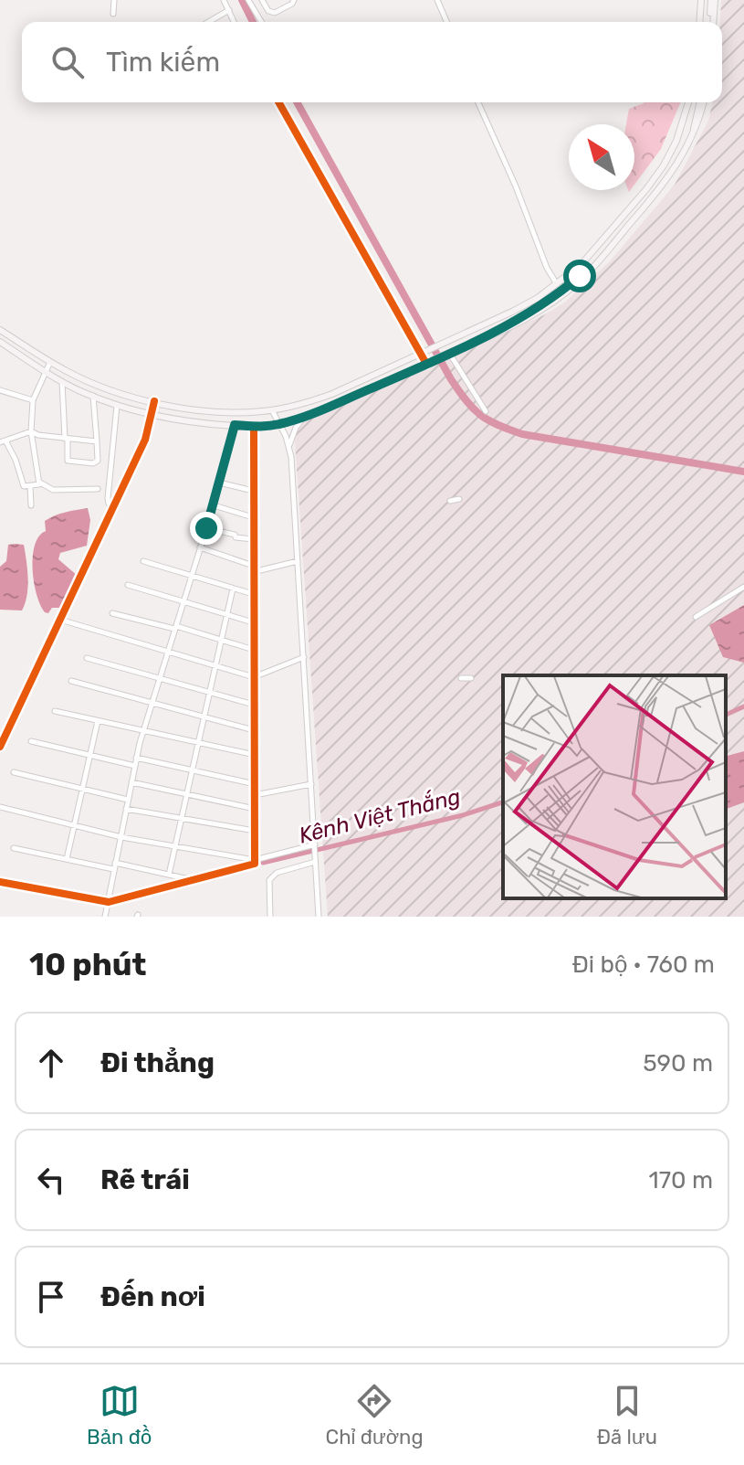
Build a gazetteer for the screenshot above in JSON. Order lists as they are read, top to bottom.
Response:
{
  "water": ["Kênh Việt Thắng"],
  "north": "top left",
  "page": {
    "search": "Tìm kiếm",
    "heading": ["10 phút", "Đi bộ · 760 m"],
    "list": [
      ["Đi thẳng", "590 m"],
      ["Rẽ trái", "170 m"],
      "Đến nơi"
    ],
    "nav": ["Bản đồ", "Chỉ đường", "Đã lưu"]
  }
}
